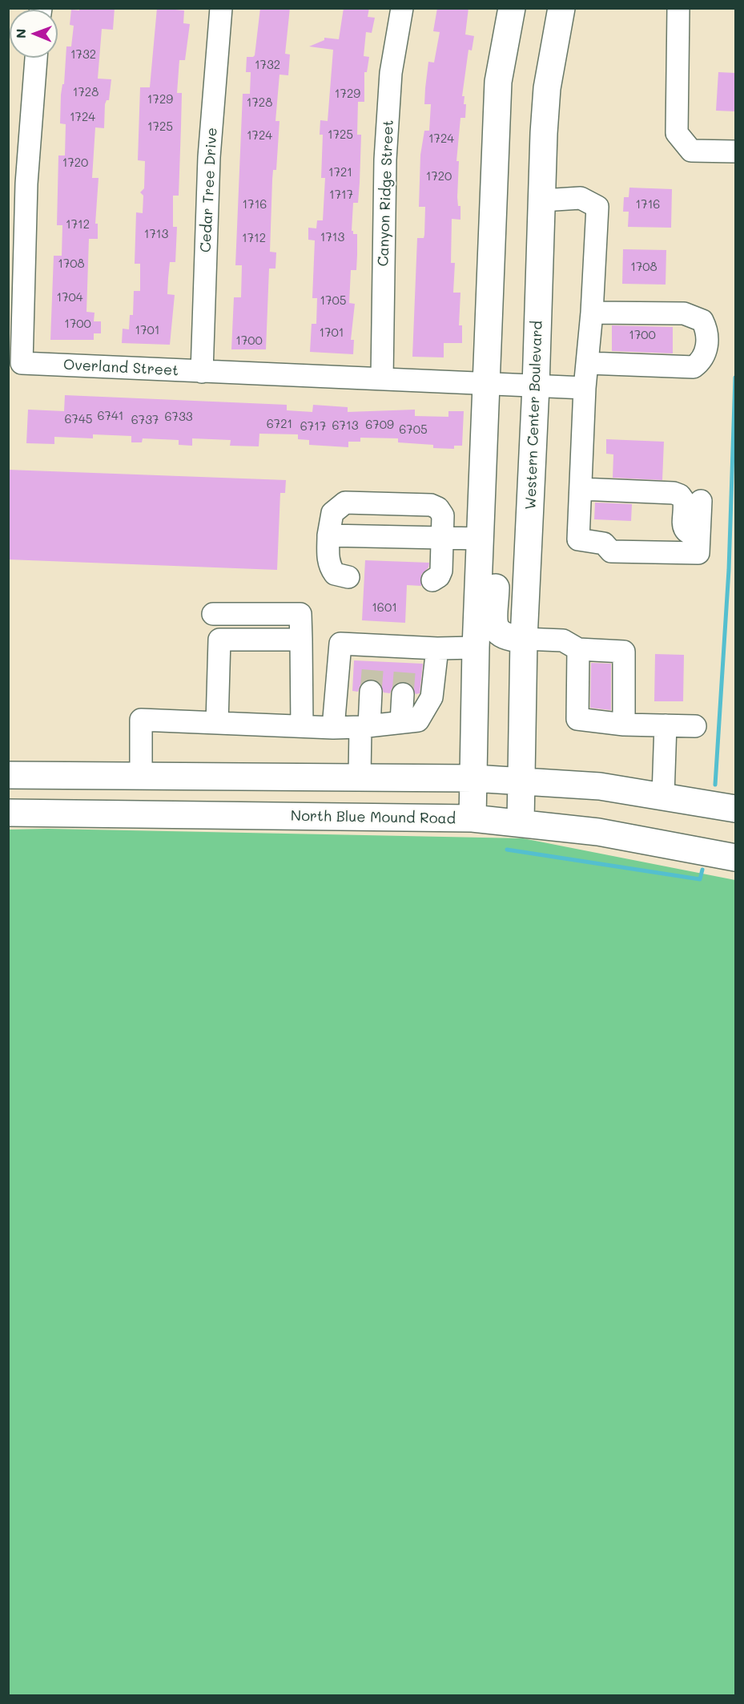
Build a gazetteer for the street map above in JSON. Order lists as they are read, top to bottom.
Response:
{
  "streets": {
    "main road": ["Western Center Boulevard", "North Blue Mound Road"],
    "street": ["Cedar Tree Drive", "Canyon Ridge Street", "Overland Street"]
  },
  "crossings": [
    ["Cedar Tree Drive", "Overland Street"],
    ["Canyon Ridge Street", "Overland Street"],
    ["Overland Street", "Western Center Boulevard"],
    ["Western Center Boulevard", "North Blue Mound Road"]
  ],
  "house_numbers": [
    "1732",
    "1732",
    "1728",
    "1729",
    "1729",
    "1728",
    "1724",
    "1725",
    "1725",
    "1724",
    "1724",
    "1720",
    "1721",
    "1720",
    "1717",
    "1716",
    "1716",
    "1712",
    "1713",
    "1713",
    "1712",
    "1708",
    "1708",
    "1704",
    "1705",
    "1700",
    "1701",
    "1701",
    "1700",
    "1700",
    "6741",
    "6733",
    "6745",
    "6737",
    "6721",
    "6709",
    "6713",
    "6717",
    "6705",
    "1601"
  ],
  "north": "left"
}
